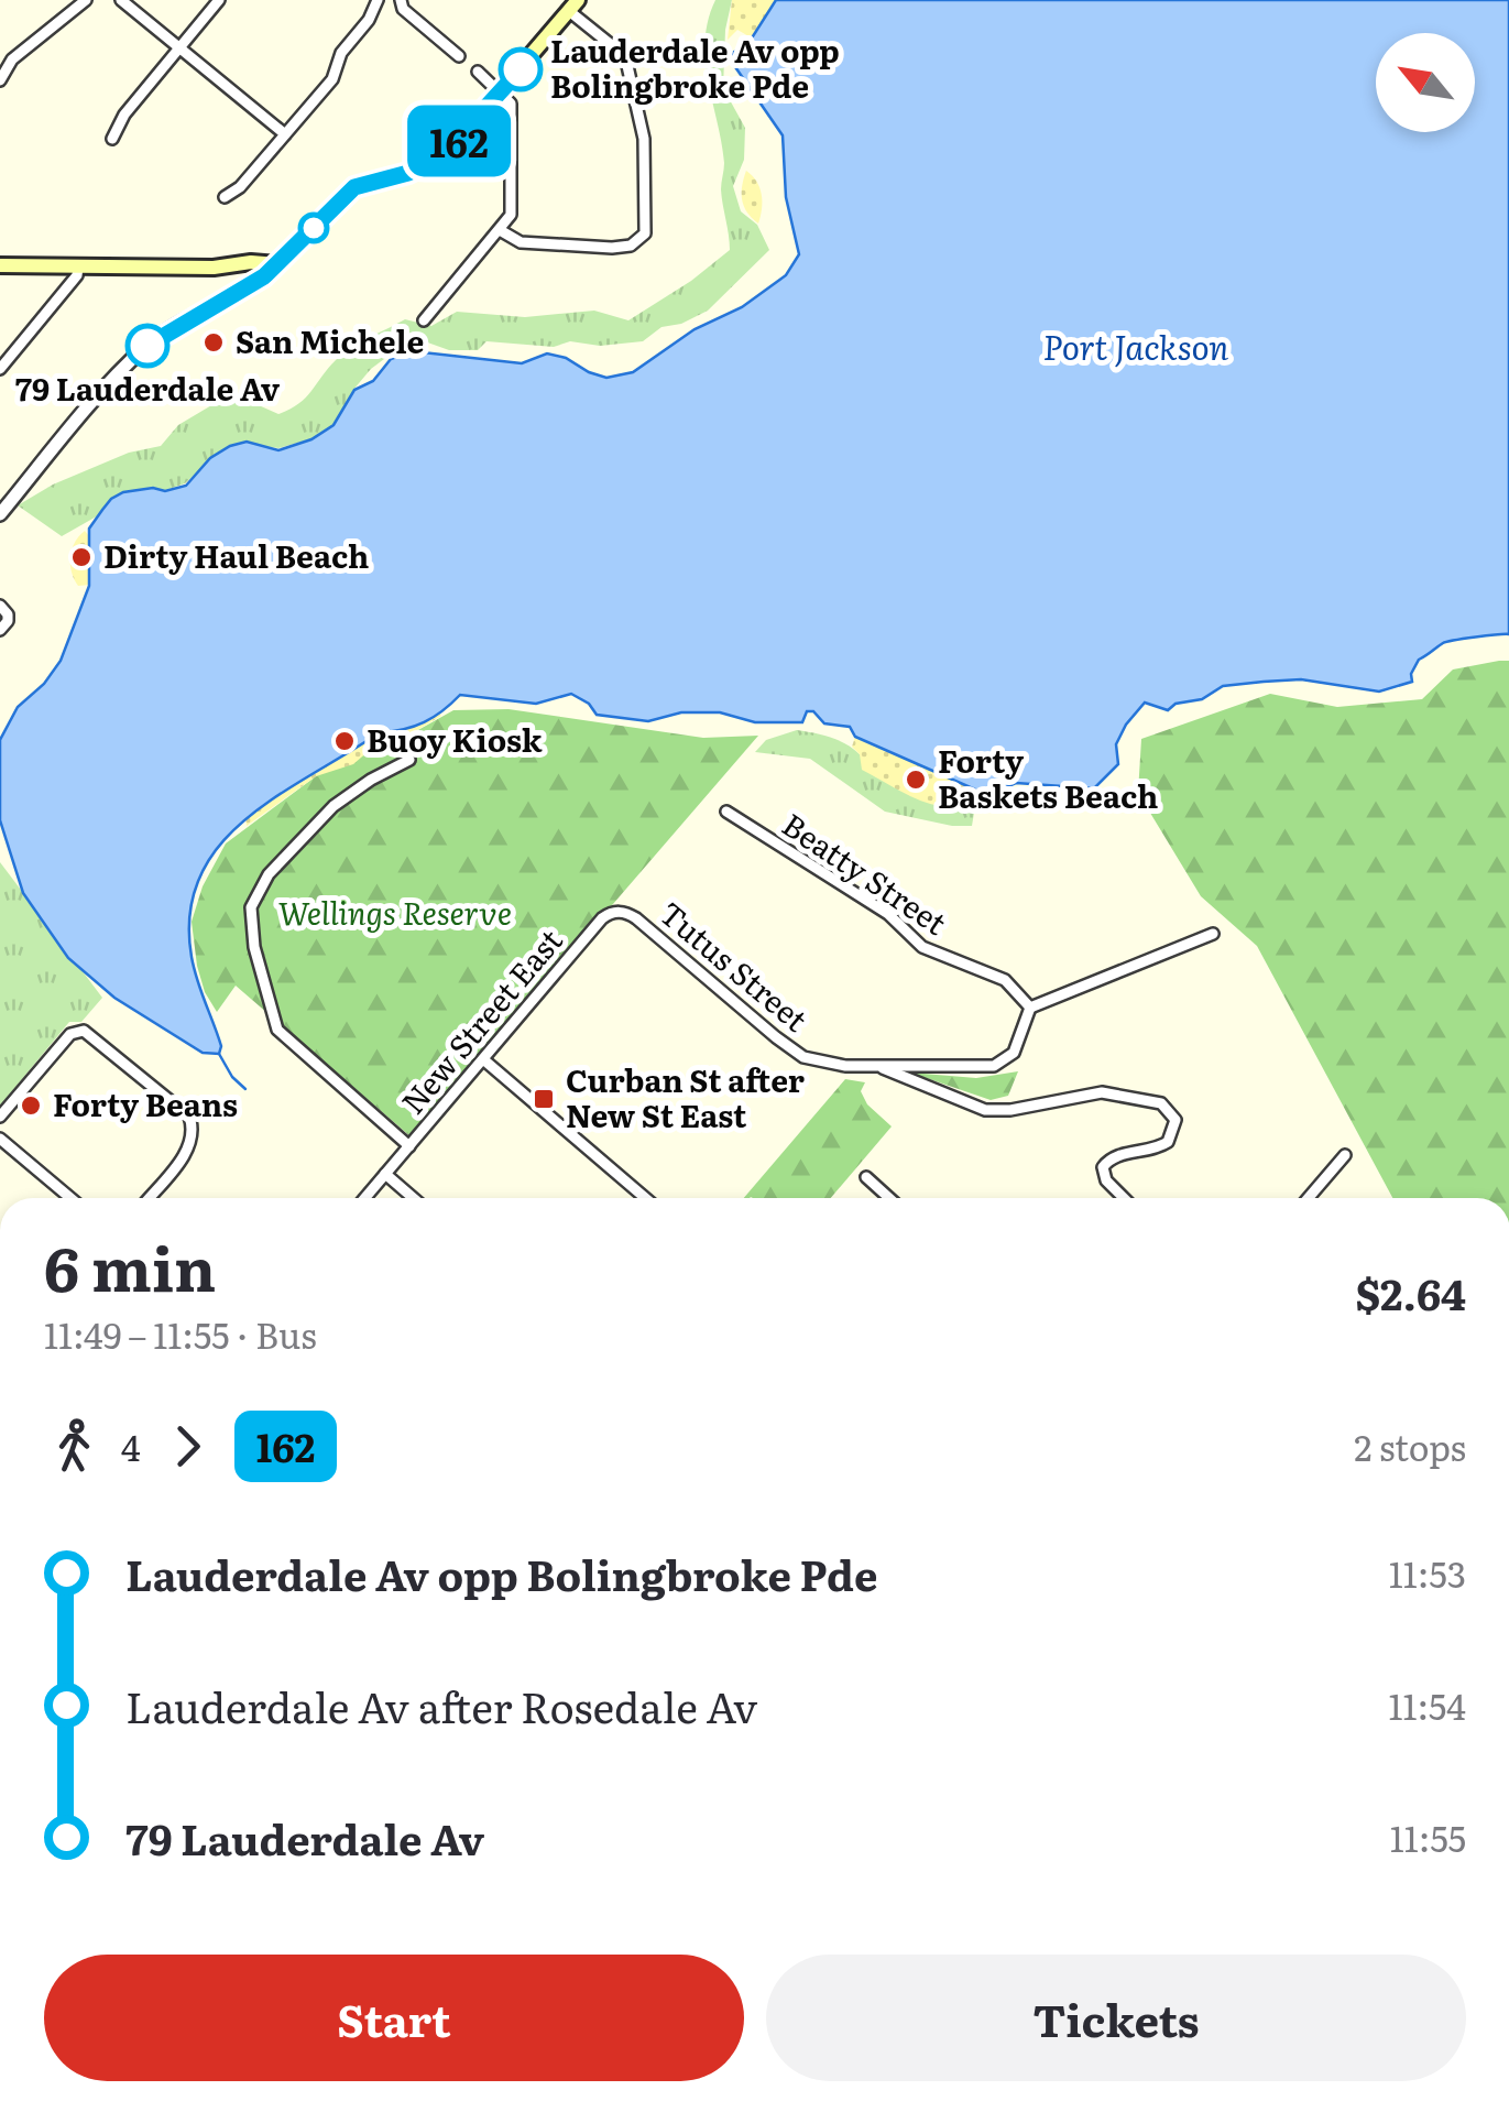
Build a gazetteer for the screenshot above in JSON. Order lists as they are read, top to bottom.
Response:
{
  "streets": {
    "street": ["Beatty Street", "Tutus Street", "New Street East"]
  },
  "crossings": [
    ["Tutus Street", "New Street East"]
  ],
  "water": ["Port Jackson"],
  "parks": ["Wellings Reserve"],
  "places": {
    "other": [
      "Lauderdale Av opp Bolingbroke Pde",
      "San Michele",
      "79 Lauderdale Av",
      "Dirty Haul Beach",
      "Buoy Kiosk",
      "Forty Baskets Beach",
      "Forty Beans"
    ],
    "transit": ["Curban St after New St East"]
  },
  "lines": ["bus line 162"],
  "north": "top left",
  "page": {
    "on_map": "162",
    "heading": ["6 min", "11:49 – 11:55 · Bus", "$2.64"],
    "legs": ["4", "162", "2 stops"],
    "list": [
      {
        "name": "Lauderdale Av opp Bolingbroke Pde",
        "value": "11:53"
      },
      {
        "name": "Lauderdale Av after Rosedale Av",
        "value": "11:54"
      },
      {
        "name": "79 Lauderdale Av",
        "value": "11:55"
      }
    ],
    "buttons": ["Start", "Tickets"]
  }
}
